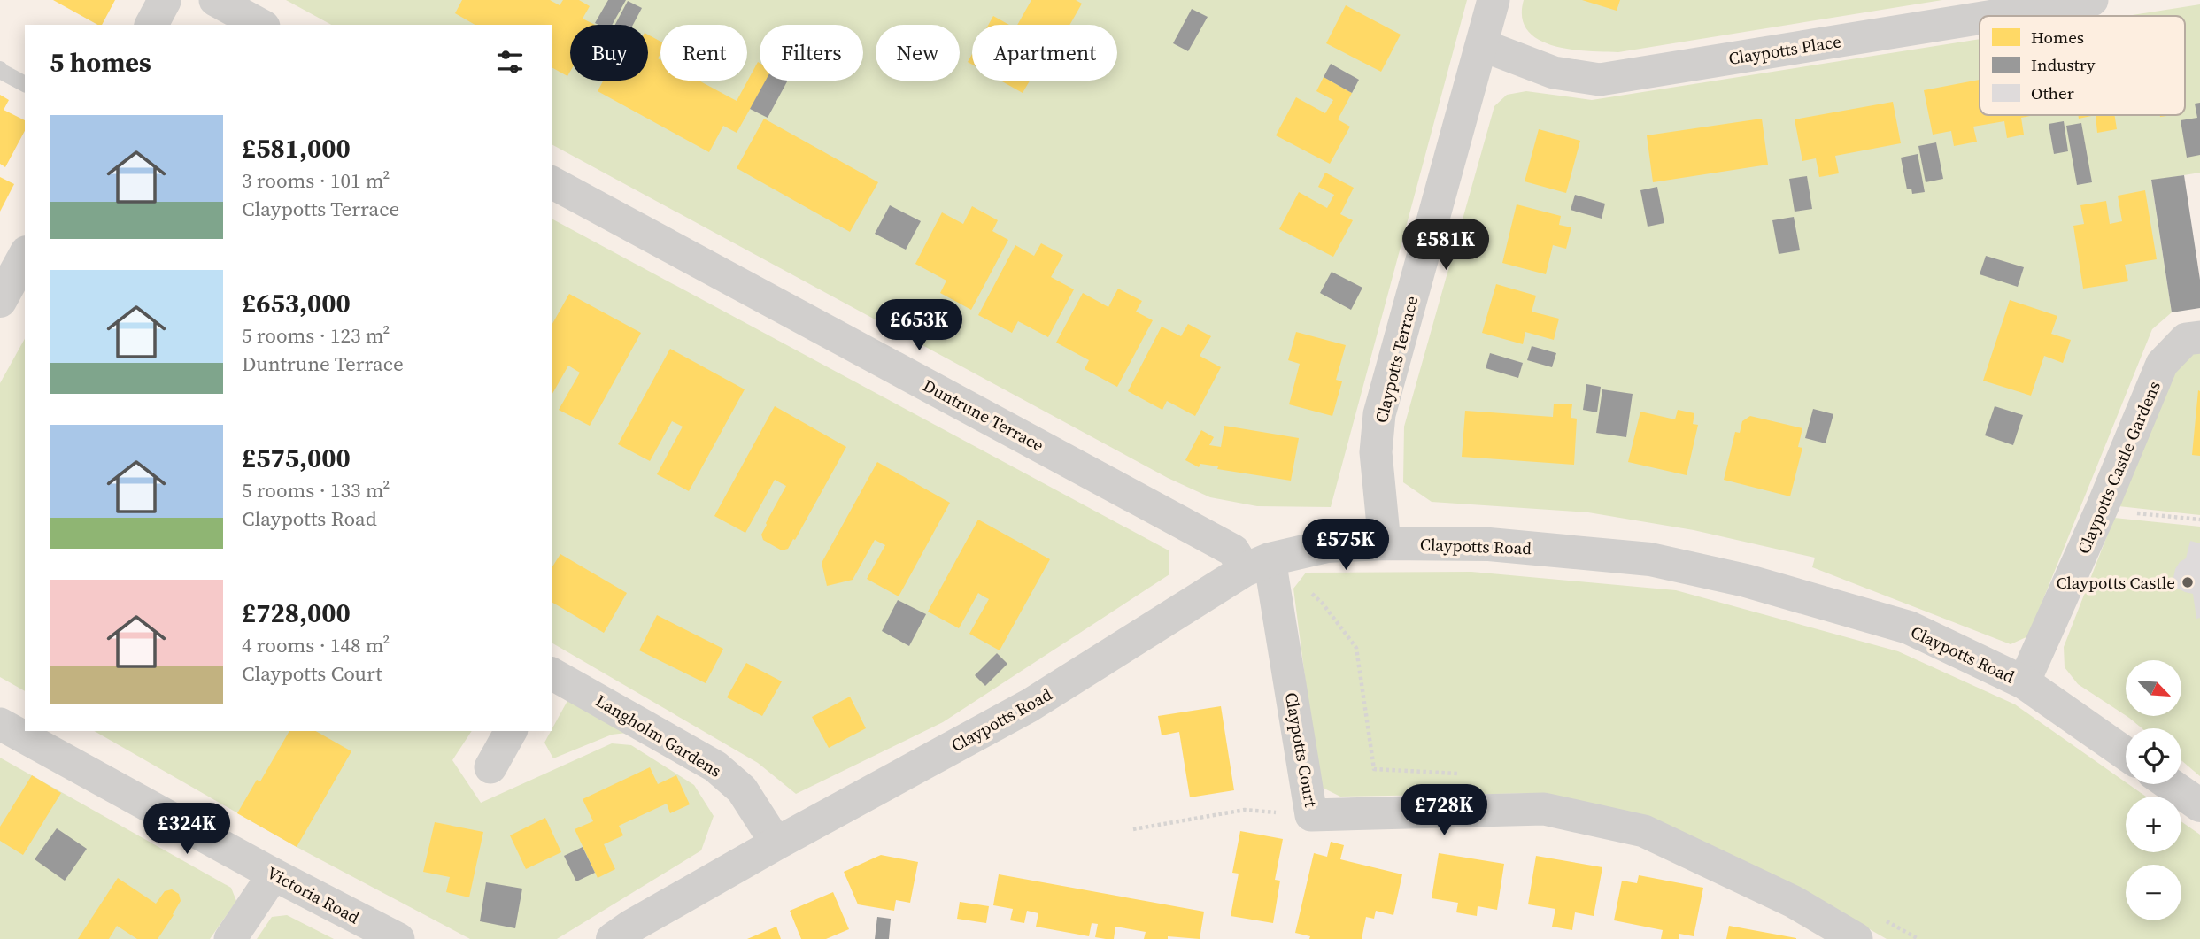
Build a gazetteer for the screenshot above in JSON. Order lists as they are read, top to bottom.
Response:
{
  "streets": {
    "main road": ["Claypotts Road"],
    "street": [
      "Claypotts Place",
      "Claypotts Terrace",
      "Duntrune Terrace",
      "Claypotts Castle Gardens",
      "Langholm Gardens",
      "Claypotts Court",
      "Victoria Road"
    ]
  },
  "crossings": [
    ["Claypotts Place", "Claypotts Terrace"],
    ["Claypotts Terrace", "Claypotts Road"],
    ["Duntrune Terrace", "Claypotts Road"],
    ["Duntrune Terrace", "Claypotts Court"],
    ["Claypotts Castle Gardens", "Claypotts Road"],
    ["Claypotts Road", "Langholm Gardens"],
    ["Claypotts Road", "Claypotts Court"]
  ],
  "places": ["Claypotts Castle"],
  "legend": ["Homes", "Industry", "Other"],
  "north": "bottom right",
  "page": {
    "chip": [
      "Buy",
      "Rent",
      "Filters",
      "New",
      "Apartment"
    ],
    "heading": "5 homes",
    "list": [
      {
        "name": "£581,000",
        "note": "3 rooms · 101 m² · Claypotts Terrace"
      },
      {
        "name": "£653,000",
        "note": "5 rooms · 123 m² · Duntrune Terrace"
      },
      {
        "name": "£575,000",
        "note": "5 rooms · 133 m² · Claypotts Road"
      },
      {
        "name": "£728,000",
        "note": "4 rooms · 148 m² · Claypotts Court"
      }
    ],
    "price": [
      "£581K",
      "£653K",
      "£575K",
      "£728K",
      "£324K"
    ],
    "map_buttons": ["+", "−"]
  }
}
